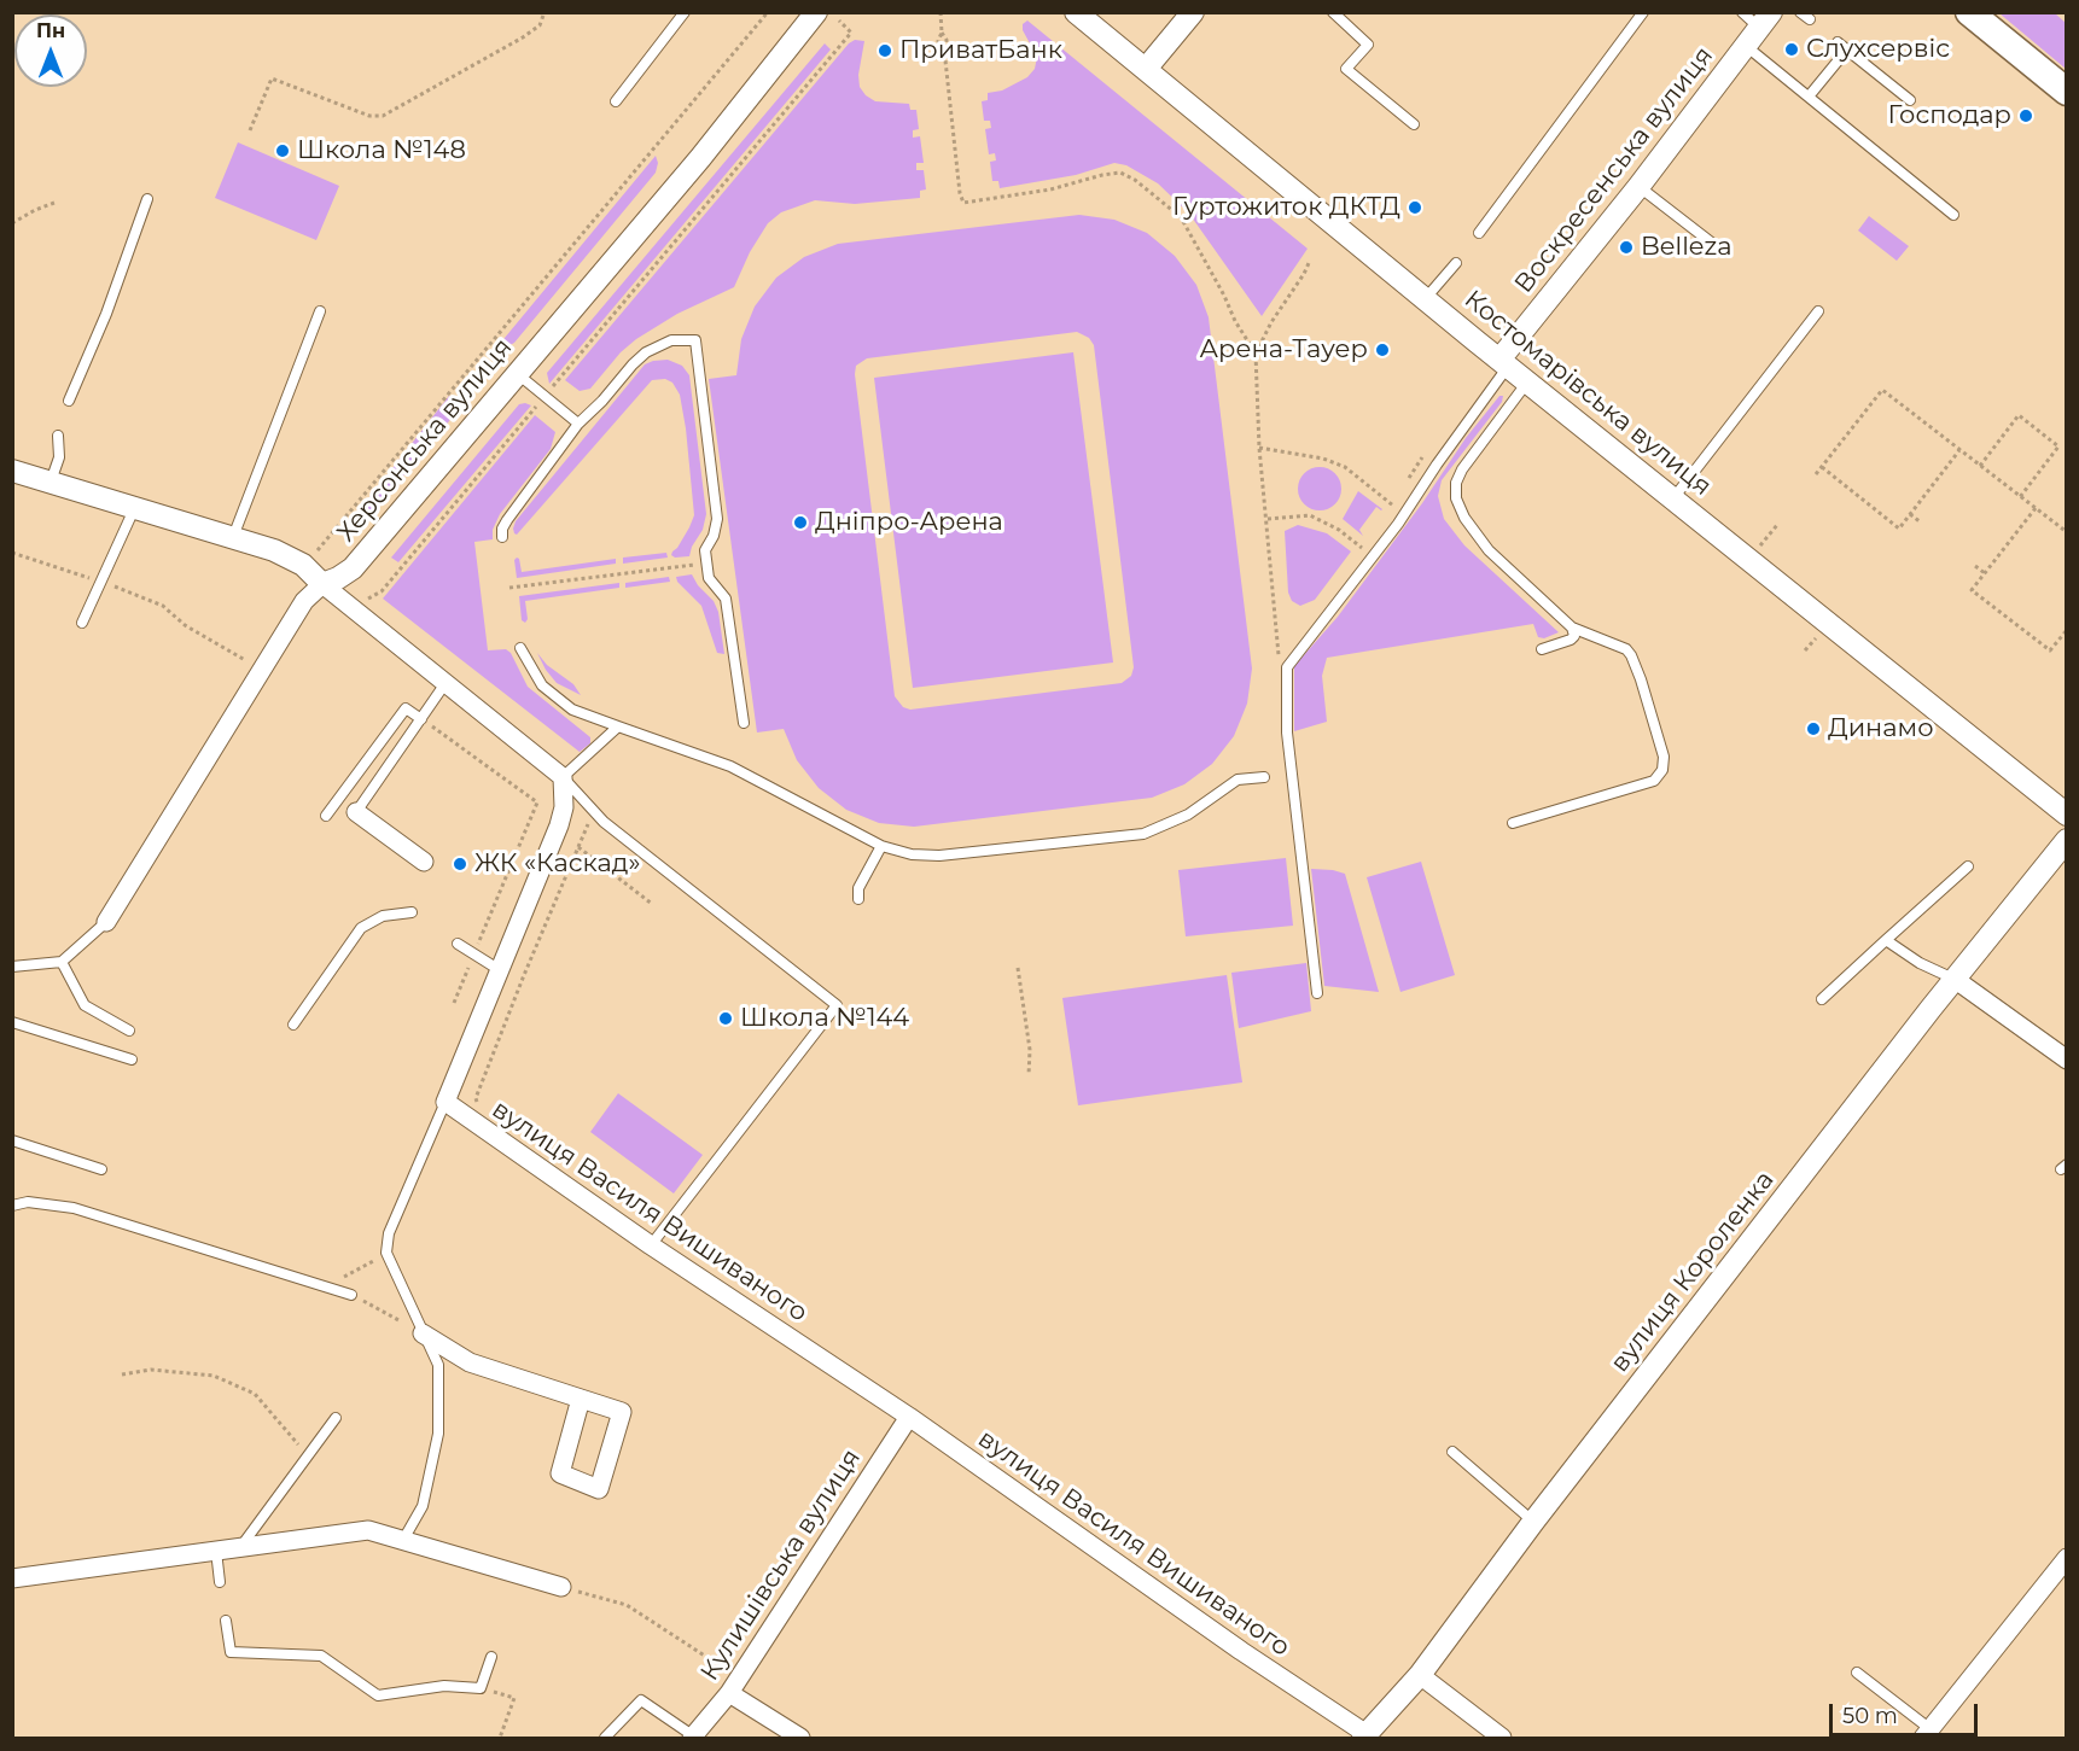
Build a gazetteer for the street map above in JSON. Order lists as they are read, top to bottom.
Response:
{
  "streets": {
    "street": [
      "Воскресенська вулиця",
      "Костомарівська вулиця",
      "Херсонська вулиця",
      "вулиця Василя Вишиваного",
      "вулиця Короленка",
      "Кулишівська вулиця"
    ]
  },
  "crossings": [
    ["Воскресенська вулиця", "Костомарівська вулиця"],
    ["вулиця Василя Вишиваного", "вулиця Короленка"],
    ["вулиця Василя Вишиваного", "Кулишівська вулиця"]
  ],
  "places": [
    "Слухсервіс",
    "ПриватБанк",
    "Господар",
    "Школа №148",
    "Гуртожиток ДКТД",
    "Belleza",
    "Арена-Тауер",
    "Дніпро-Арена",
    "Динамо",
    "ЖК «Каскад»",
    "Школа №144"
  ],
  "scale_bar": "50 m",
  "north": "top"
}
